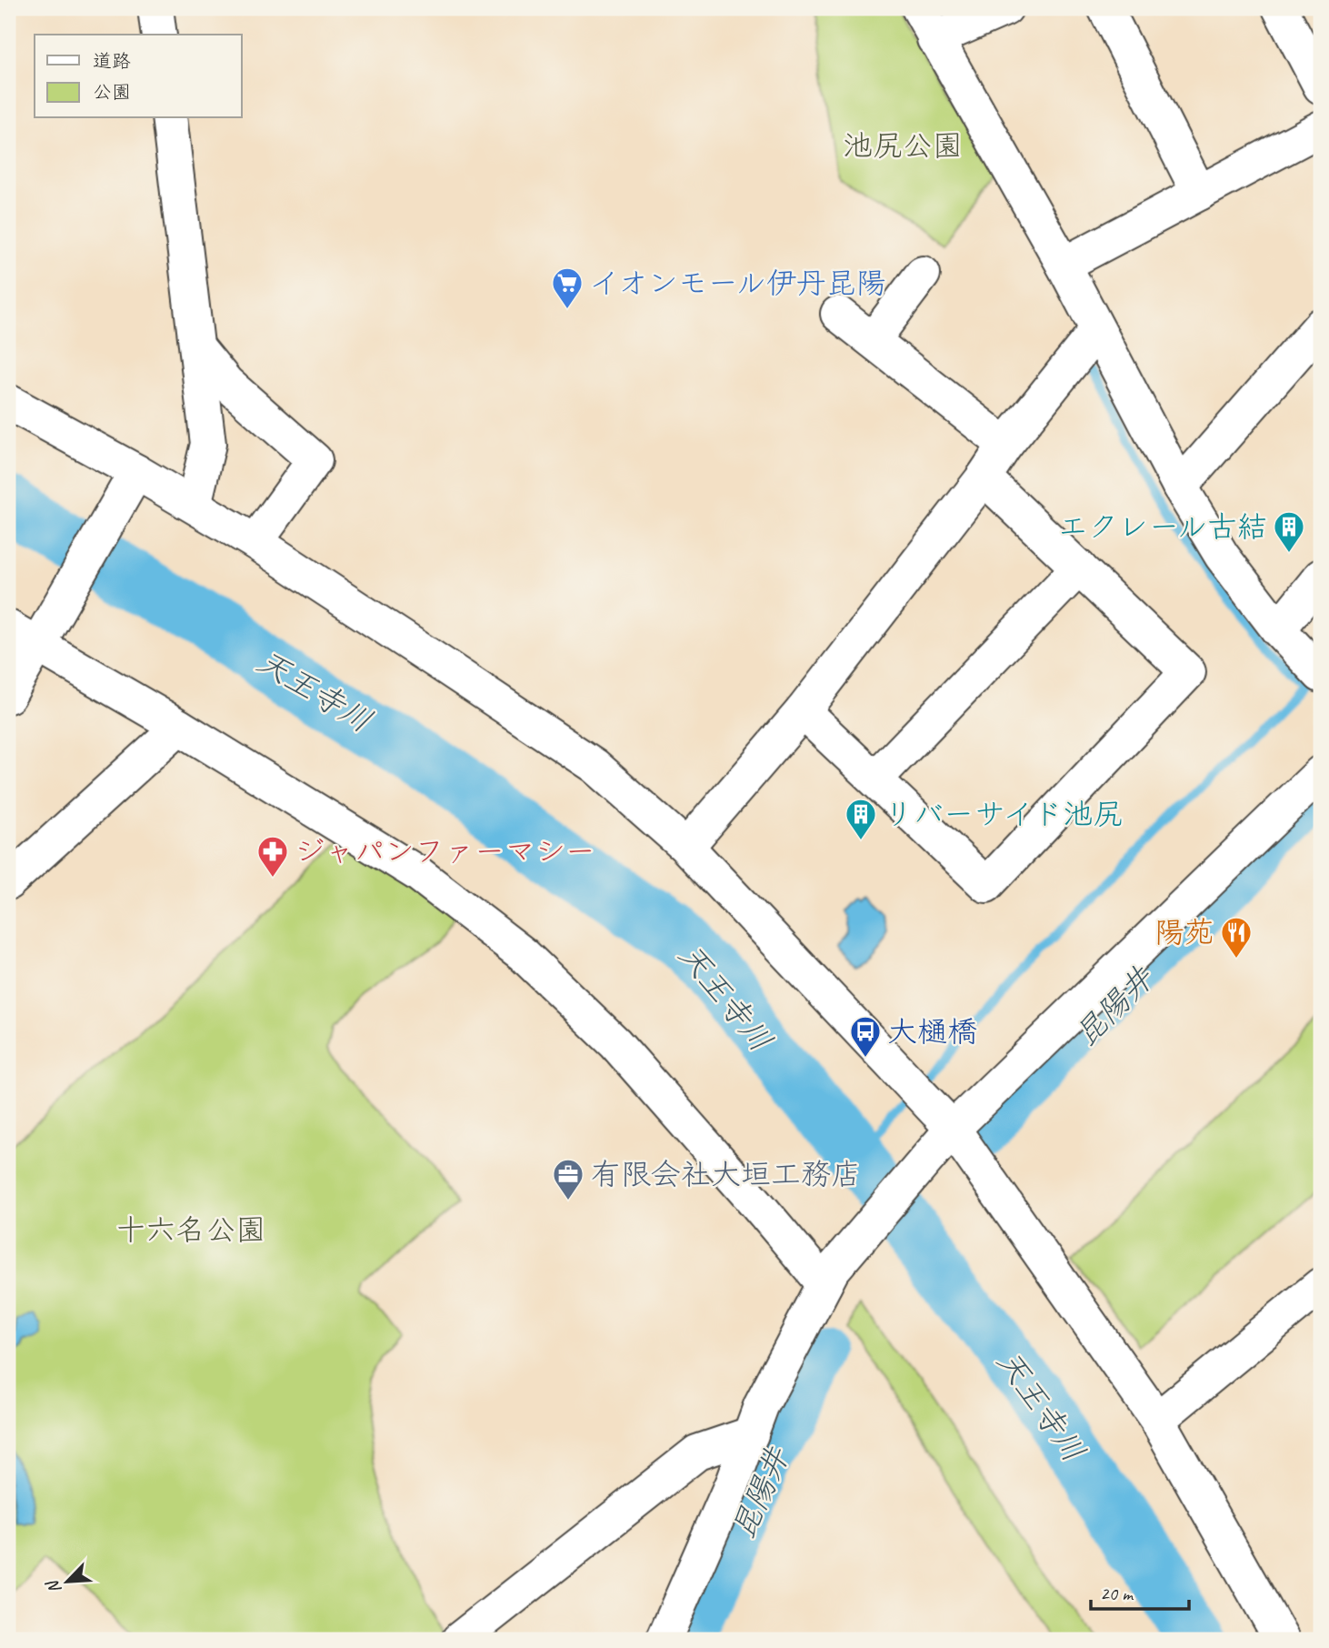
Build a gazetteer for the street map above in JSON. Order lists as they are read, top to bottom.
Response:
{
  "water": ["天王寺川", "昆陽井"],
  "parks": ["池尻公園", "十六名公園"],
  "places": {
    "supermarket": ["イオンモール伊丹昆陽"],
    "building": ["エクレール古結", "リバーサイド池尻"],
    "pharmacy": ["ジャパンファーマシー"],
    "restaurant": ["陽苑"],
    "bus stop": ["大樋橋"],
    "office": ["有限会社大垣工務店"]
  },
  "legend": ["道路", "公園"],
  "scale_bar": "20 m",
  "north": "bottom left"
}
